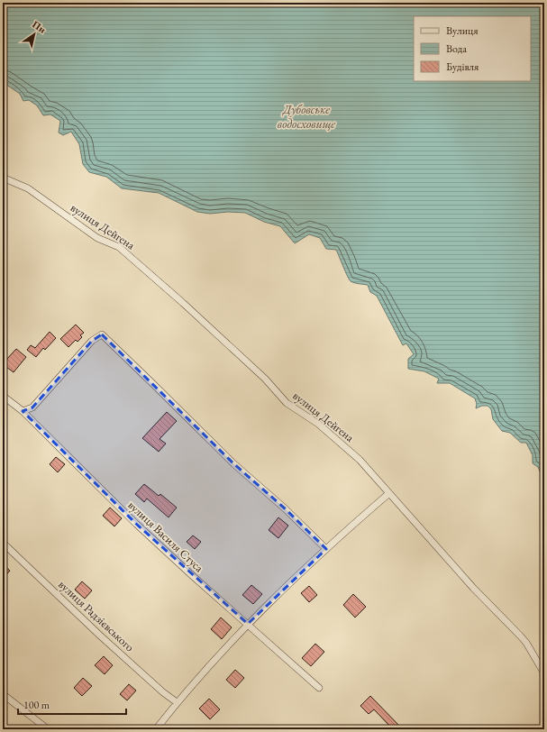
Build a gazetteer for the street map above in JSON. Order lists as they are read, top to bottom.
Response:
{
  "streets": {
    "street": ["вулиця Дейгена", "вулиця Василя Стуса", "вулиця Радзієвського"]
  },
  "water": ["Дубовське водосховище"],
  "legend": ["Вулиця", "Вода", "Будівля"],
  "scale_bar": "100 m",
  "north": "top right"
}
